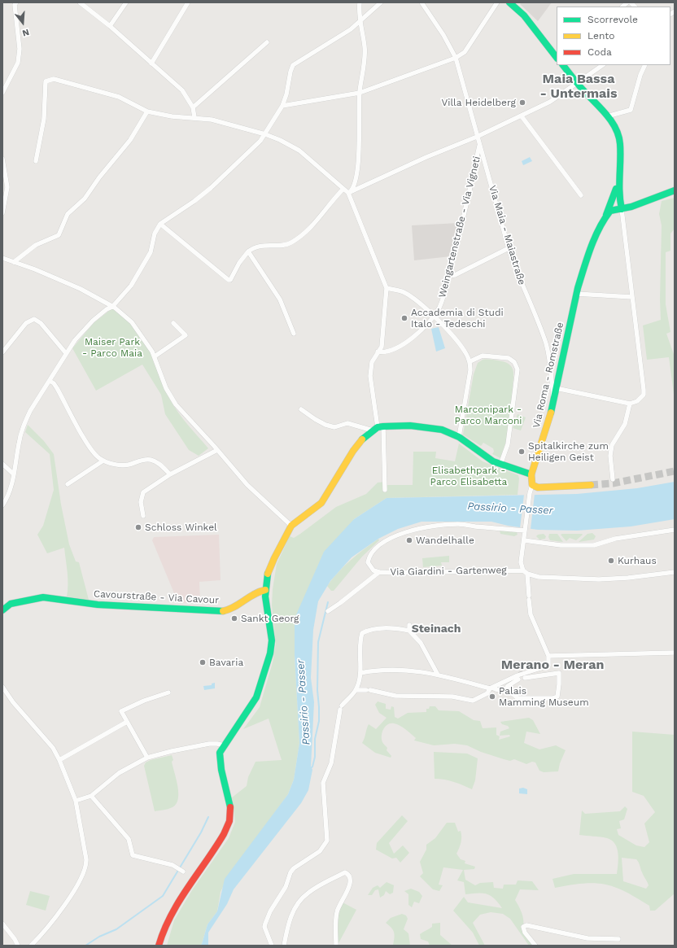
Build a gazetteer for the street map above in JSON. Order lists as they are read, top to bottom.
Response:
{
  "streets": {
    "main road": ["Via Roma - Romstraße", "Cavourstraße - Via Cavour"],
    "street": ["Weingartenstraße - Via Vigneti", "Via Maia - Maiastraße", "Via Giardini - Gartenweg"]
  },
  "crossings": [
    ["Weingartenstraße - Via Vigneti", "Via Maia - Maiastraße"],
    ["Via Maia - Maiastraße", "Via Roma - Romstraße"]
  ],
  "districts": ["Maia Bassa - Untermais", "Steinach", "Merano - Meran"],
  "water": ["Passirio - Passer"],
  "parks": ["Maiser Park - Parco Maia", "Marconipark - Parco Marconi", "Elisabethpark - Parco Elisabetta"],
  "places": [
    "Villa Heidelberg",
    "Accademia di Studi Italo - Tedeschi",
    "Spitalkirche zum Heiligen Geist",
    "Schloss Winkel",
    "Wandelhalle",
    "Kurhaus",
    "Sankt Georg",
    "Bavaria",
    "Palais Mamming Museum"
  ],
  "legend": ["Scorrevole", "Lento", "Coda"],
  "north": "bottom"
}
